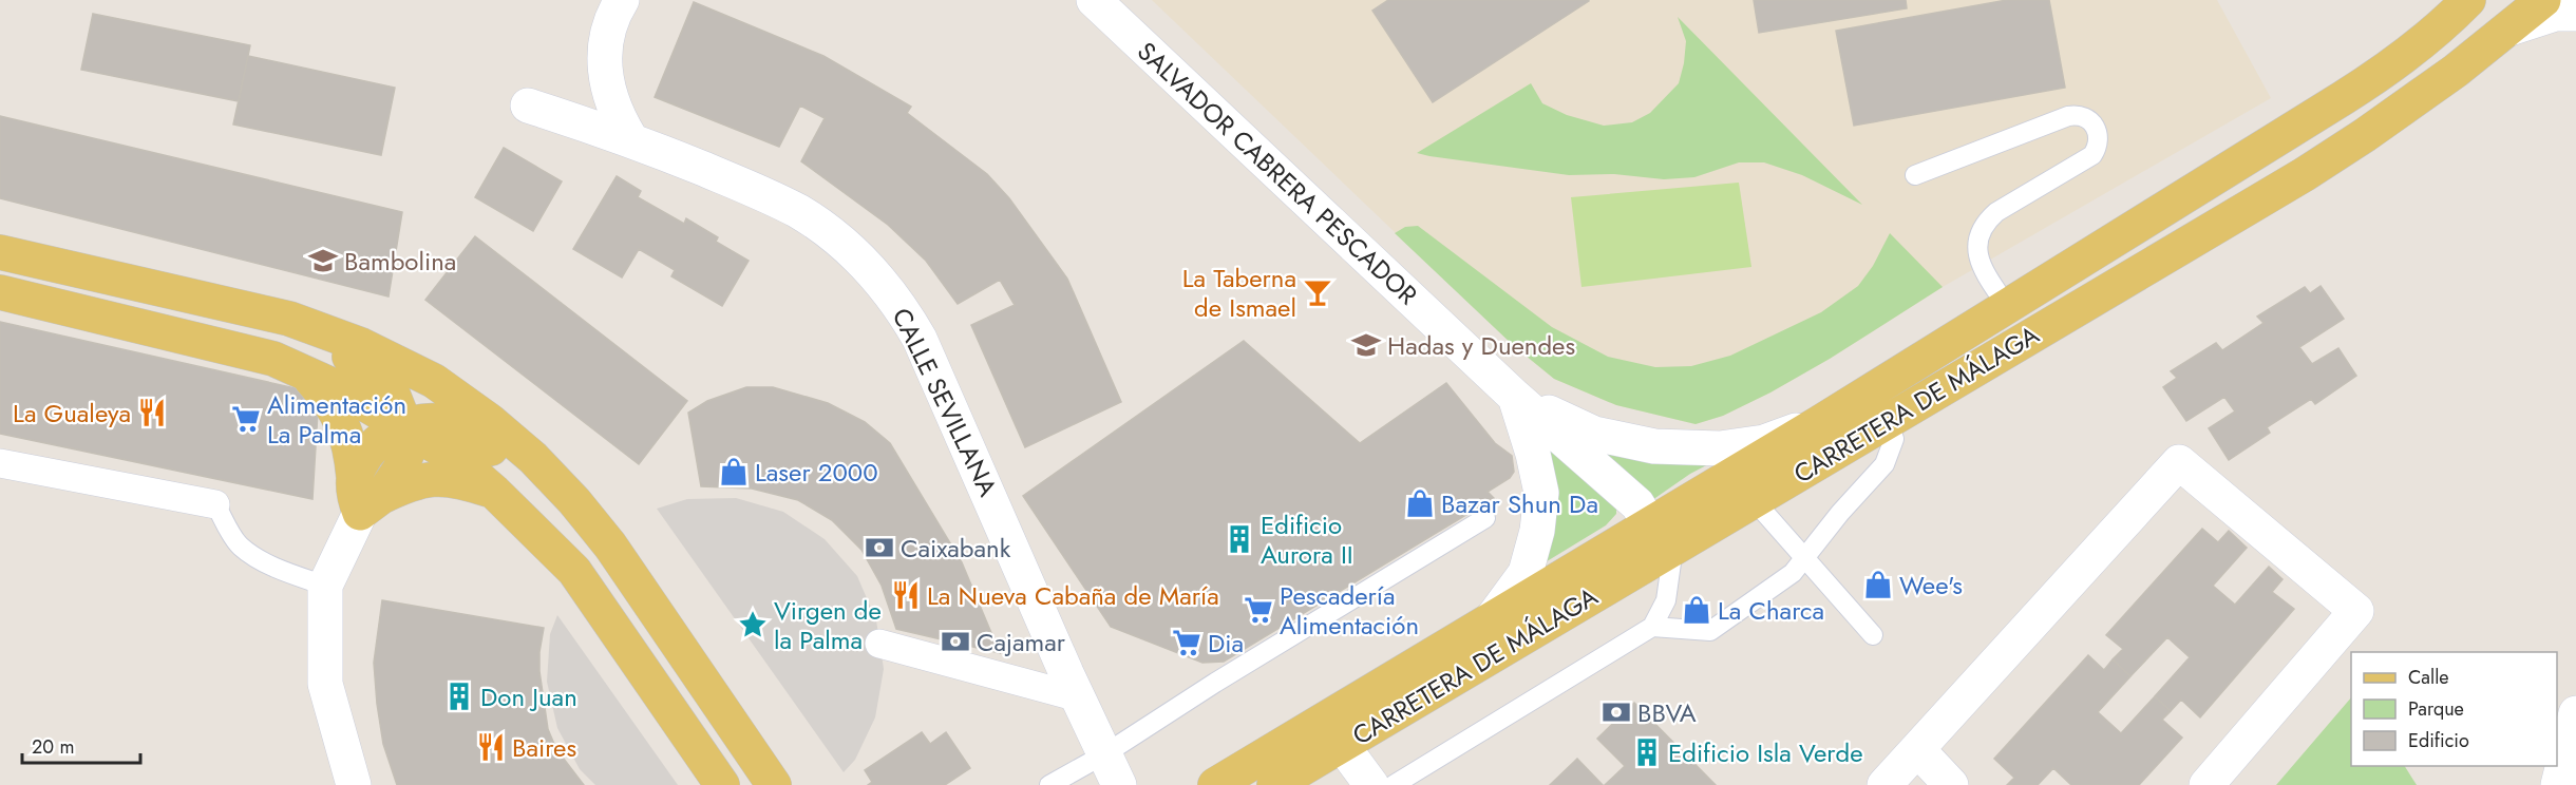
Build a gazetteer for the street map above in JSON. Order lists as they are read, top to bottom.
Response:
{
  "streets": {
    "main road": ["CARRETERA DE MÁLAGA"],
    "street": ["SALVADOR CABRERA PESCADOR", "CALLE SEVILLANA"]
  },
  "crossings": [
    ["SALVADOR CABRERA PESCADOR", "CARRETERA DE MÁLAGA"]
  ],
  "places": {
    "school or university": ["Bambolina", "Hadas y Duendes"],
    "bar": ["La Taberna de Ismael"],
    "restaurant": ["La Gualeya", "La Nueva Cabaña de María", "Baires"],
    "supermarket": ["Alimentación La Palma", "Pescadería Alimentación", "Dia"],
    "shop": [
      "Laser 2000",
      "Bazar Shun Da",
      "Wee's",
      "La Charca"
    ],
    "building": ["Edificio Aurora II", "Don Juan", "Edificio Isla Verde"],
    "bank": ["Caixabank", "Cajamar", "BBVA"],
    "place": ["Virgen de la Palma"]
  },
  "legend": ["Calle", "Parque", "Edificio"],
  "scale_bar": "20 m"
}
